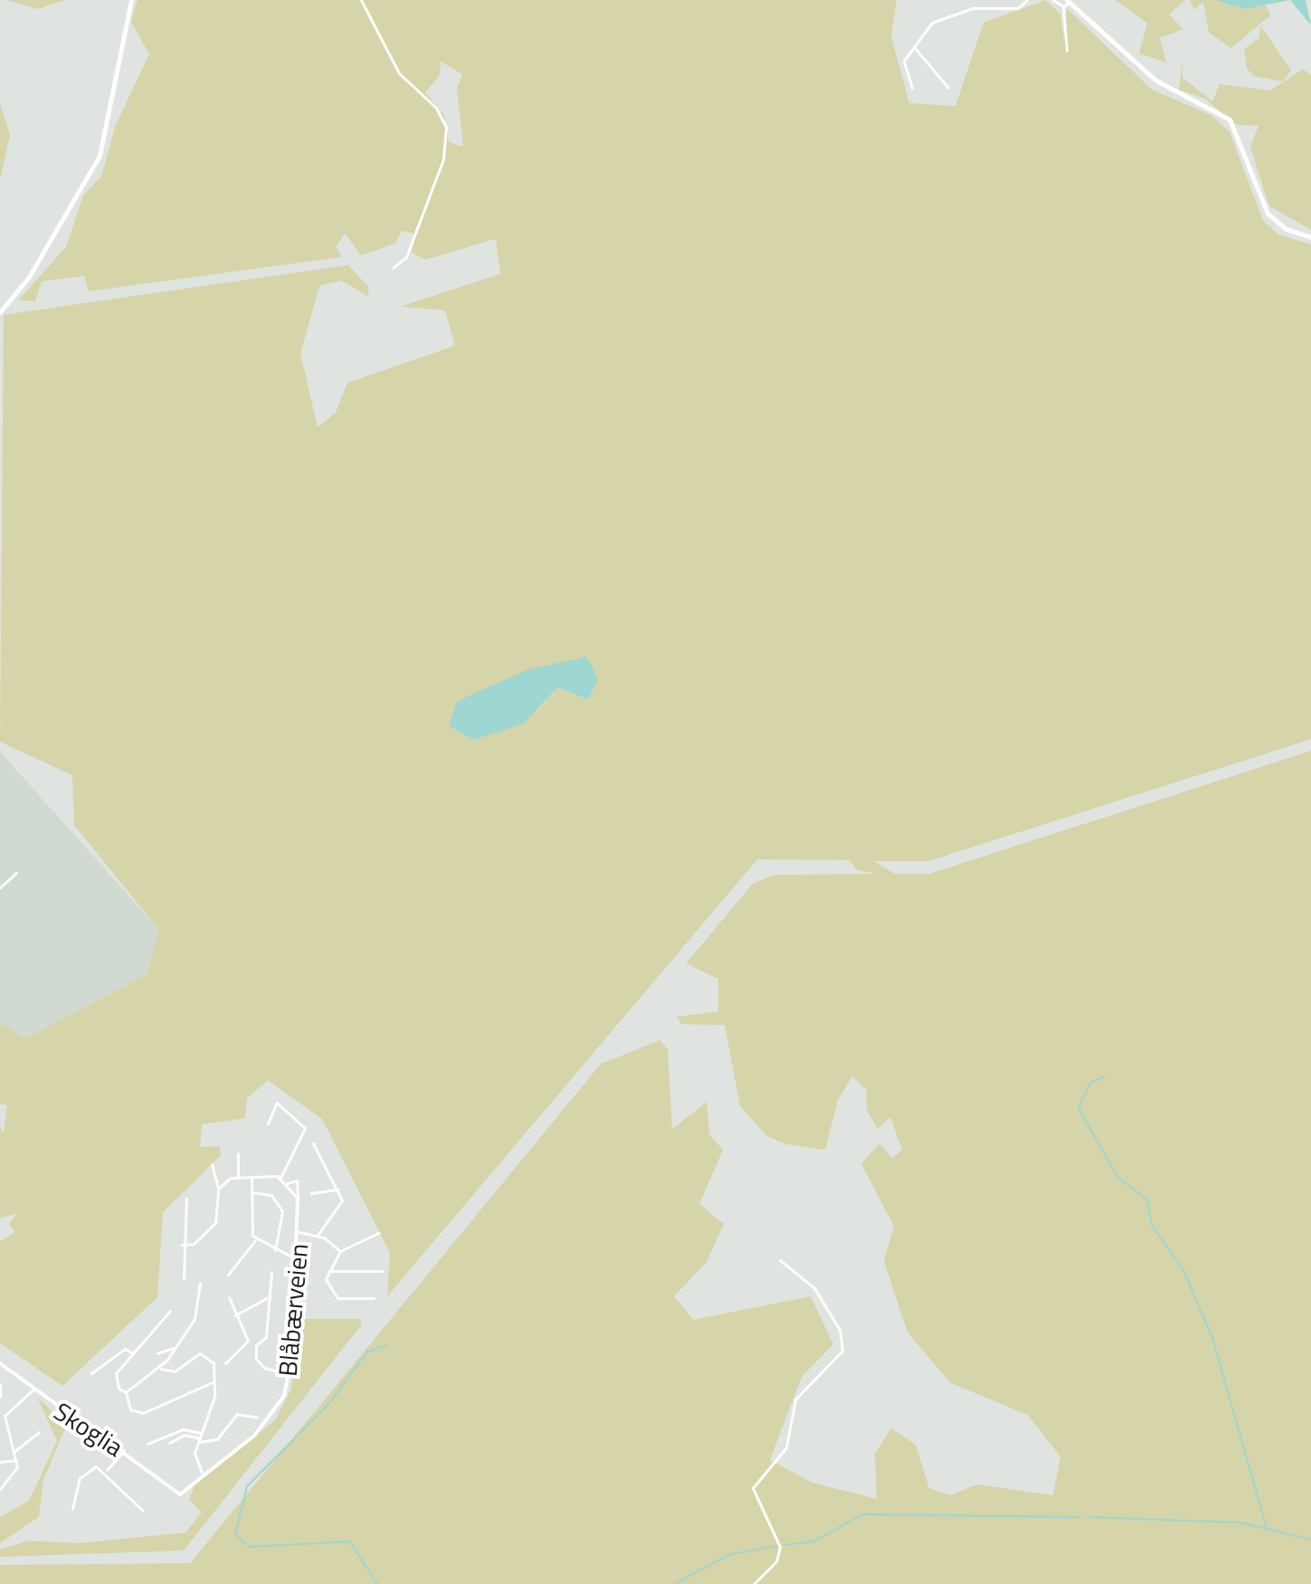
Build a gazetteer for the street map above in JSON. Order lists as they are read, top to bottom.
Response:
{
  "streets": {
    "street": ["Blåbærveien", "Skoglia"]
  },
  "crossings": [
    ["Blåbærveien", "Skoglia"]
  ]
}
